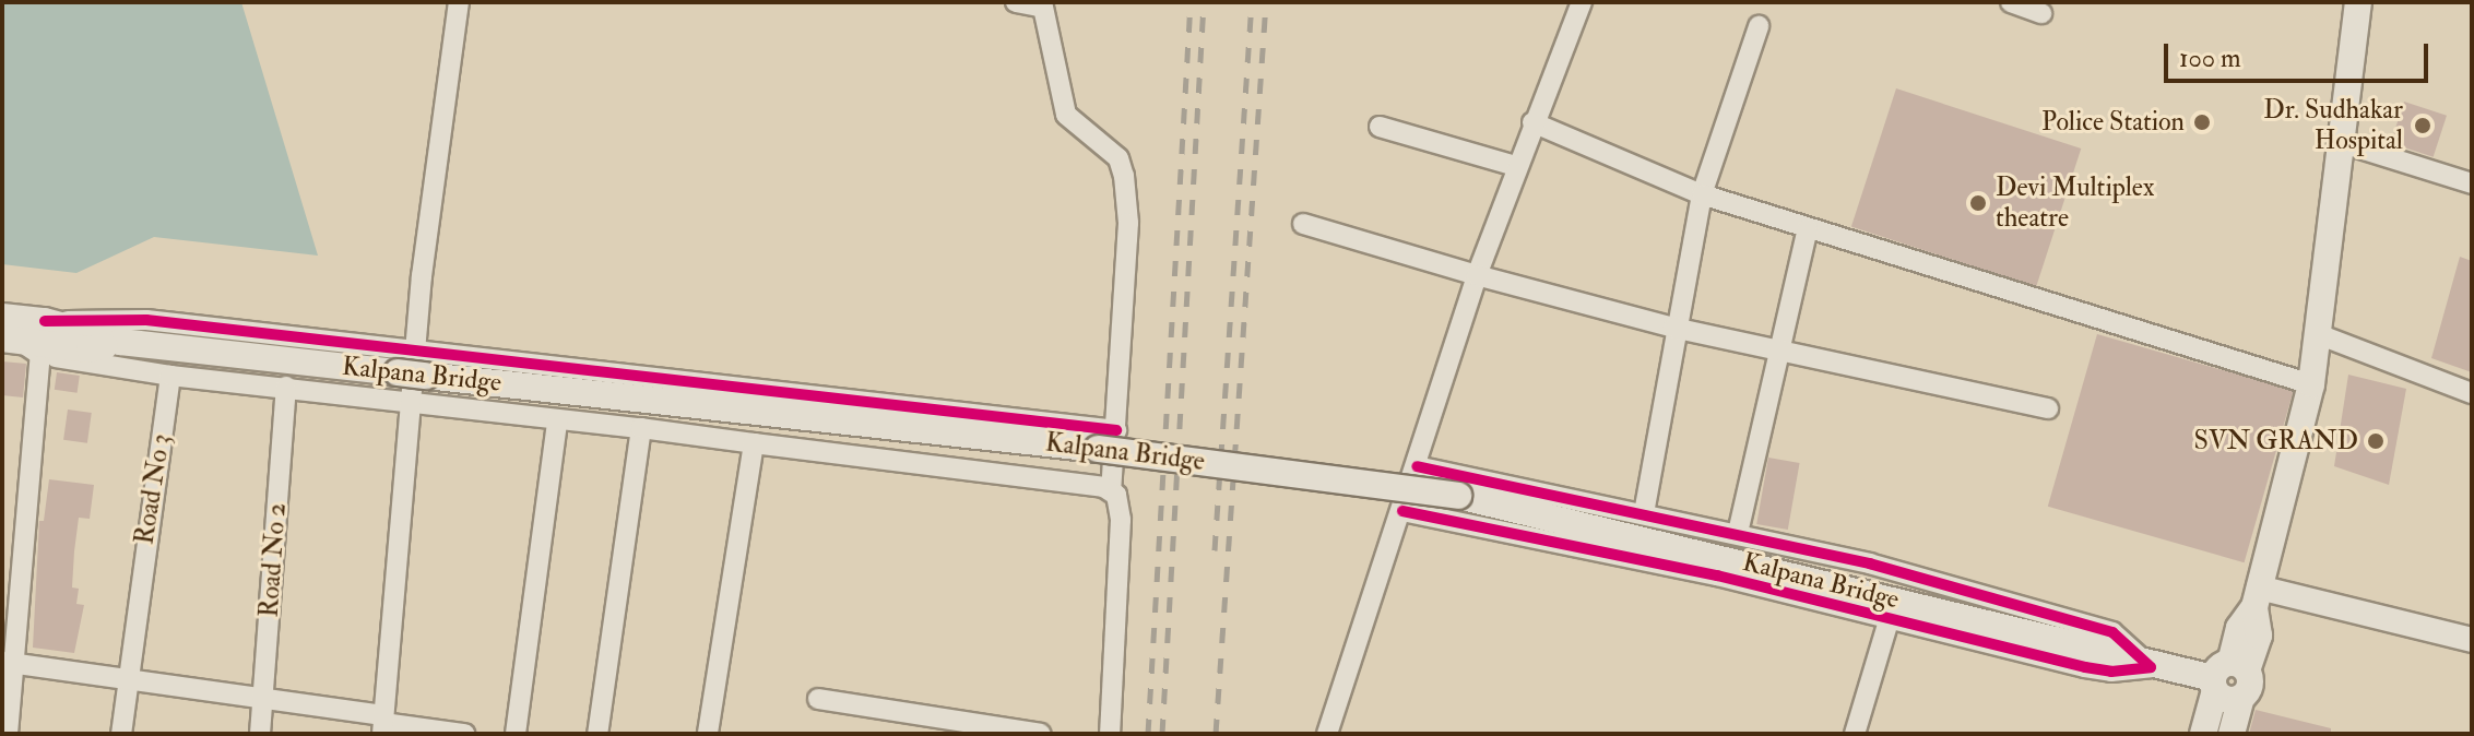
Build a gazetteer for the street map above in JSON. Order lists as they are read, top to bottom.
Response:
{
  "streets": {
    "main road": ["Kalpana Bridge"],
    "street": ["Road No 3", "Road No 2"]
  },
  "places": [
    "Police Station",
    "Dr. Sudhakar Hospital",
    "Devi Multiplex theatre",
    "SVN GRAND"
  ],
  "scale_bar": "100 m"
}
